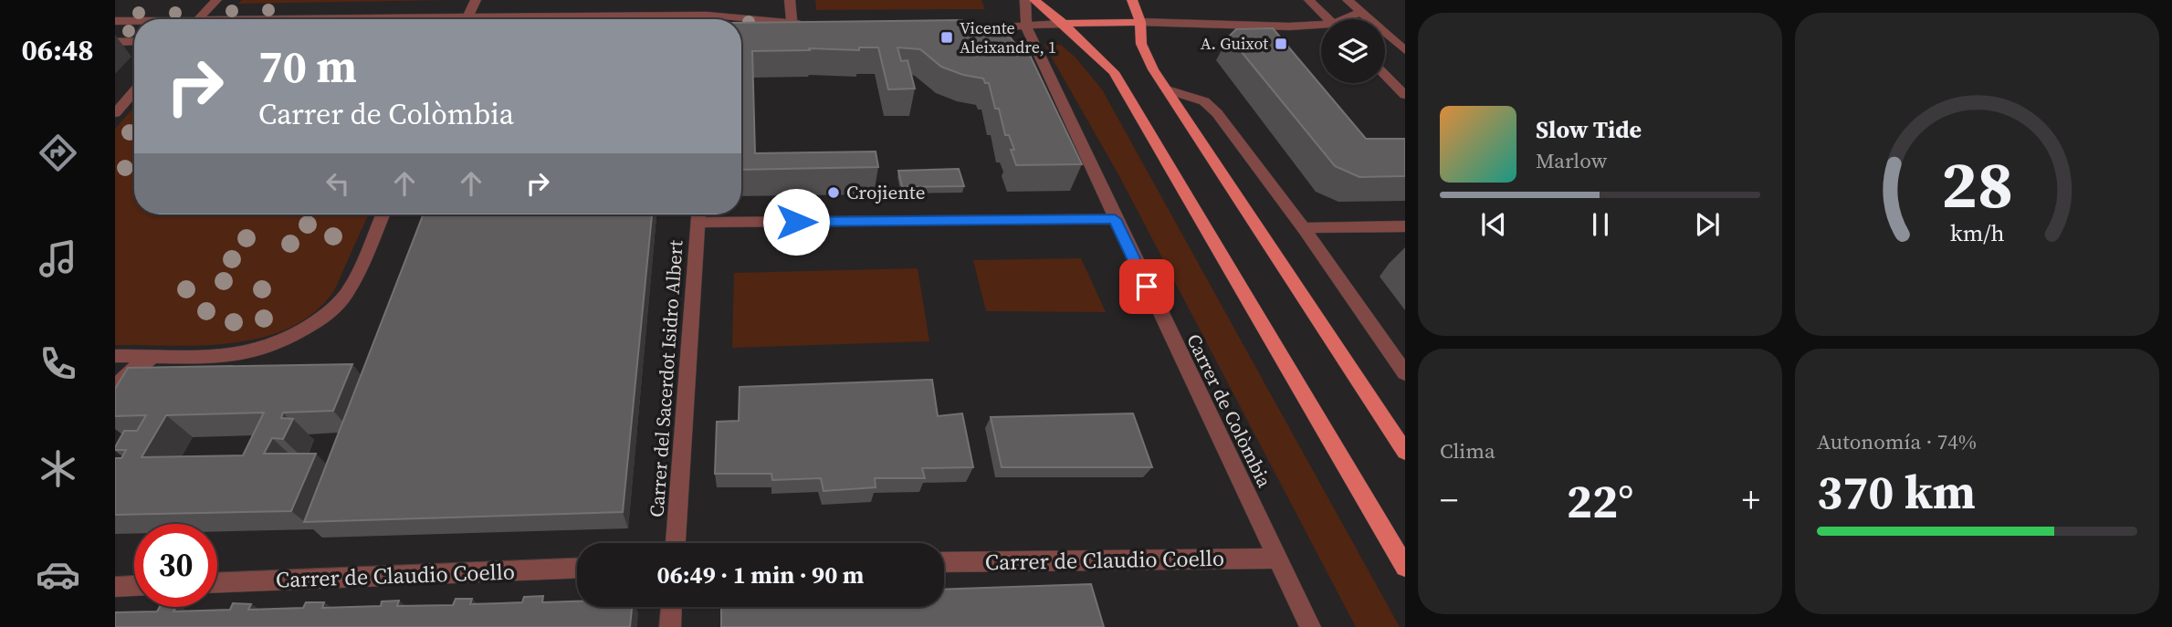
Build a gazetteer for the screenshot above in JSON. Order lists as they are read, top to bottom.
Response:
{
  "streets": {
    "street": ["Carrer del Sacerdot Isidro Albert", "Carrer de Colòmbia", "Carrer de Claudio Coello"]
  },
  "crossings": [
    ["Carrer de Colòmbia", "Carrer de Claudio Coello"]
  ],
  "places": {
    "transit": ["Vicente Aleixandre, 1", "A. Guixot"],
    "other": ["Crojiente"]
  },
  "page": {
    "tabs": "06:48",
    "turn": ["70 m", "Carrer de Colòmbia"],
    "song": ["Slow Tide", "Marlow"],
    "tile": [
      "Clima",
      ["Autonomía · 74%", "370 km"]
    ],
    "heat": ["−", "22°", "+"],
    "limit": "30",
    "trip": "06:49 · 1 min · 90 m",
    "gauge": ["28", "km/h"]
  }
}
